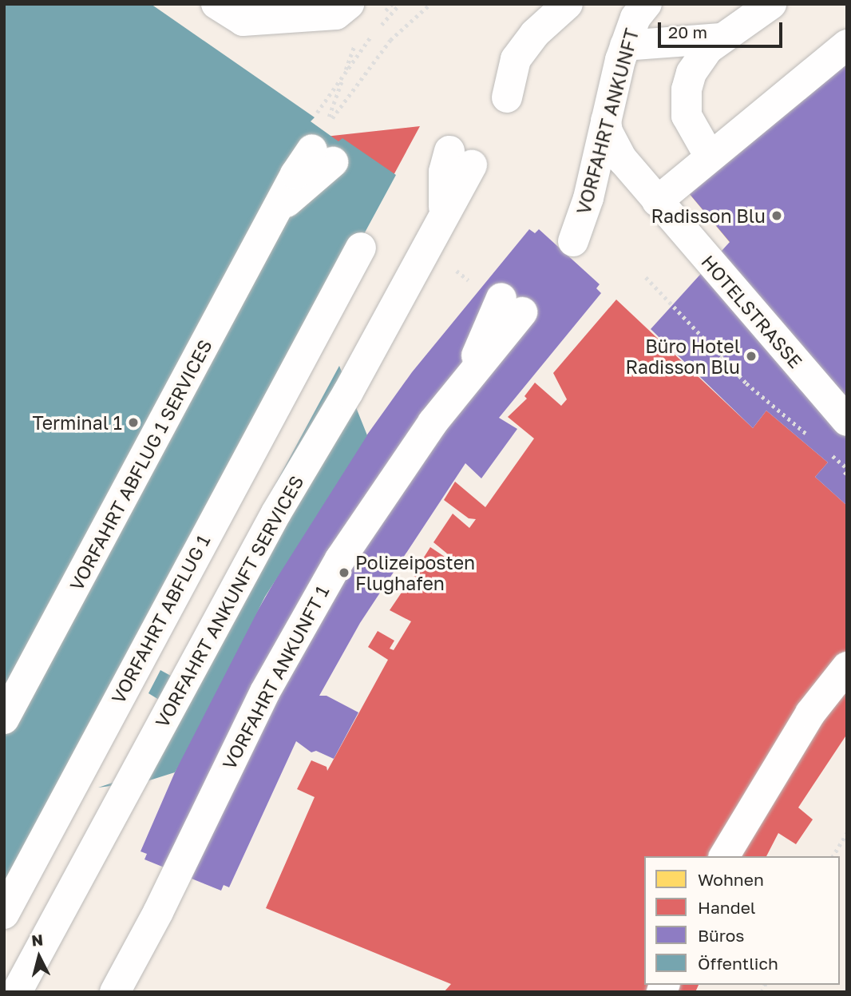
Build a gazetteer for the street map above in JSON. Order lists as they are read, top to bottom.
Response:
{
  "streets": {
    "lane": [
      "VORFAHRT ANKUNFT",
      "HOTELSTRASSE",
      "VORFAHRT ABFLUG 1 SERVICES",
      "VORFAHRT ANKUNFT SERVICES",
      "VORFAHRT ABFLUG 1",
      "VORFAHRT ANKUNFT 1"
    ]
  },
  "crossings": [
    ["VORFAHRT ANKUNFT", "HOTELSTRASSE"]
  ],
  "places": [
    "Radisson Blu",
    "Büro Hotel Radisson Blu",
    "Terminal 1",
    "Polizeiposten Flughafen"
  ],
  "legend": [
    "Wohnen",
    "Handel",
    "Büros",
    "Öffentlich"
  ],
  "scale_bar": "20 m",
  "north": "top"
}
